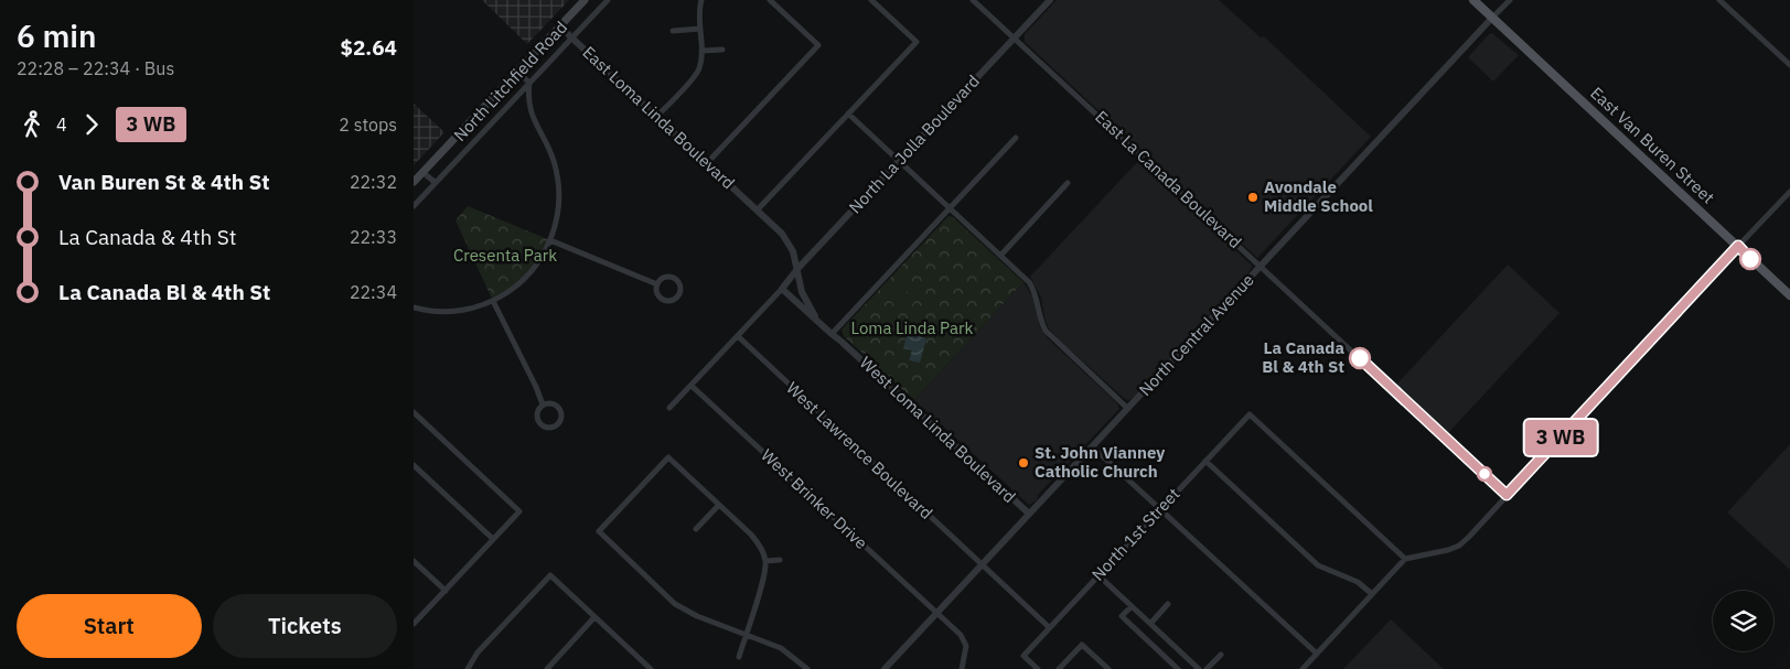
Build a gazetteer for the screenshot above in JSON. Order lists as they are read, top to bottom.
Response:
{
  "streets": {
    "main road": ["North Litchfield Road", "East Van Buren Street"],
    "street": [
      "East Loma Linda Boulevard",
      "North La Jolla Boulevard",
      "East La Canada Boulevard",
      "North Central Avenue",
      "West Loma Linda Boulevard",
      "West Lawrence Boulevard",
      "West Brinker Drive",
      "North 1st Street"
    ]
  },
  "crossings": [
    ["North Litchfield Road", "East Loma Linda Boulevard"],
    ["East Loma Linda Boulevard", "West Loma Linda Boulevard"],
    ["North La Jolla Boulevard", "East La Canada Boulevard"],
    ["North La Jolla Boulevard", "West Loma Linda Boulevard"],
    ["East Van Buren Street", "North Central Avenue"],
    ["East La Canada Boulevard", "North Central Avenue"],
    ["North Central Avenue", "West Loma Linda Boulevard"],
    ["North Central Avenue", "West Lawrence Boulevard"],
    ["North Central Avenue", "West Brinker Drive"],
    ["West Lawrence Boulevard", "North 1st Street"]
  ],
  "parks": ["Cresenta Park", "Loma Linda Park"],
  "places": ["Avondale Middle School", "La Canada Bl & 4th St", "St. John Vianney Catholic Church"],
  "page": {
    "heading": ["6 min", "22:28 – 22:34 · Bus", "$2.64"],
    "on_map": "3 WB",
    "legs": ["4", "3 WB", "2 stops"],
    "list": [
      {
        "name": "Van Buren St & 4th St",
        "value": "22:32"
      },
      {
        "name": "La Canada & 4th St",
        "value": "22:33"
      },
      {
        "name": "La Canada Bl & 4th St",
        "value": "22:34"
      }
    ],
    "buttons": ["Start", "Tickets"]
  }
}
